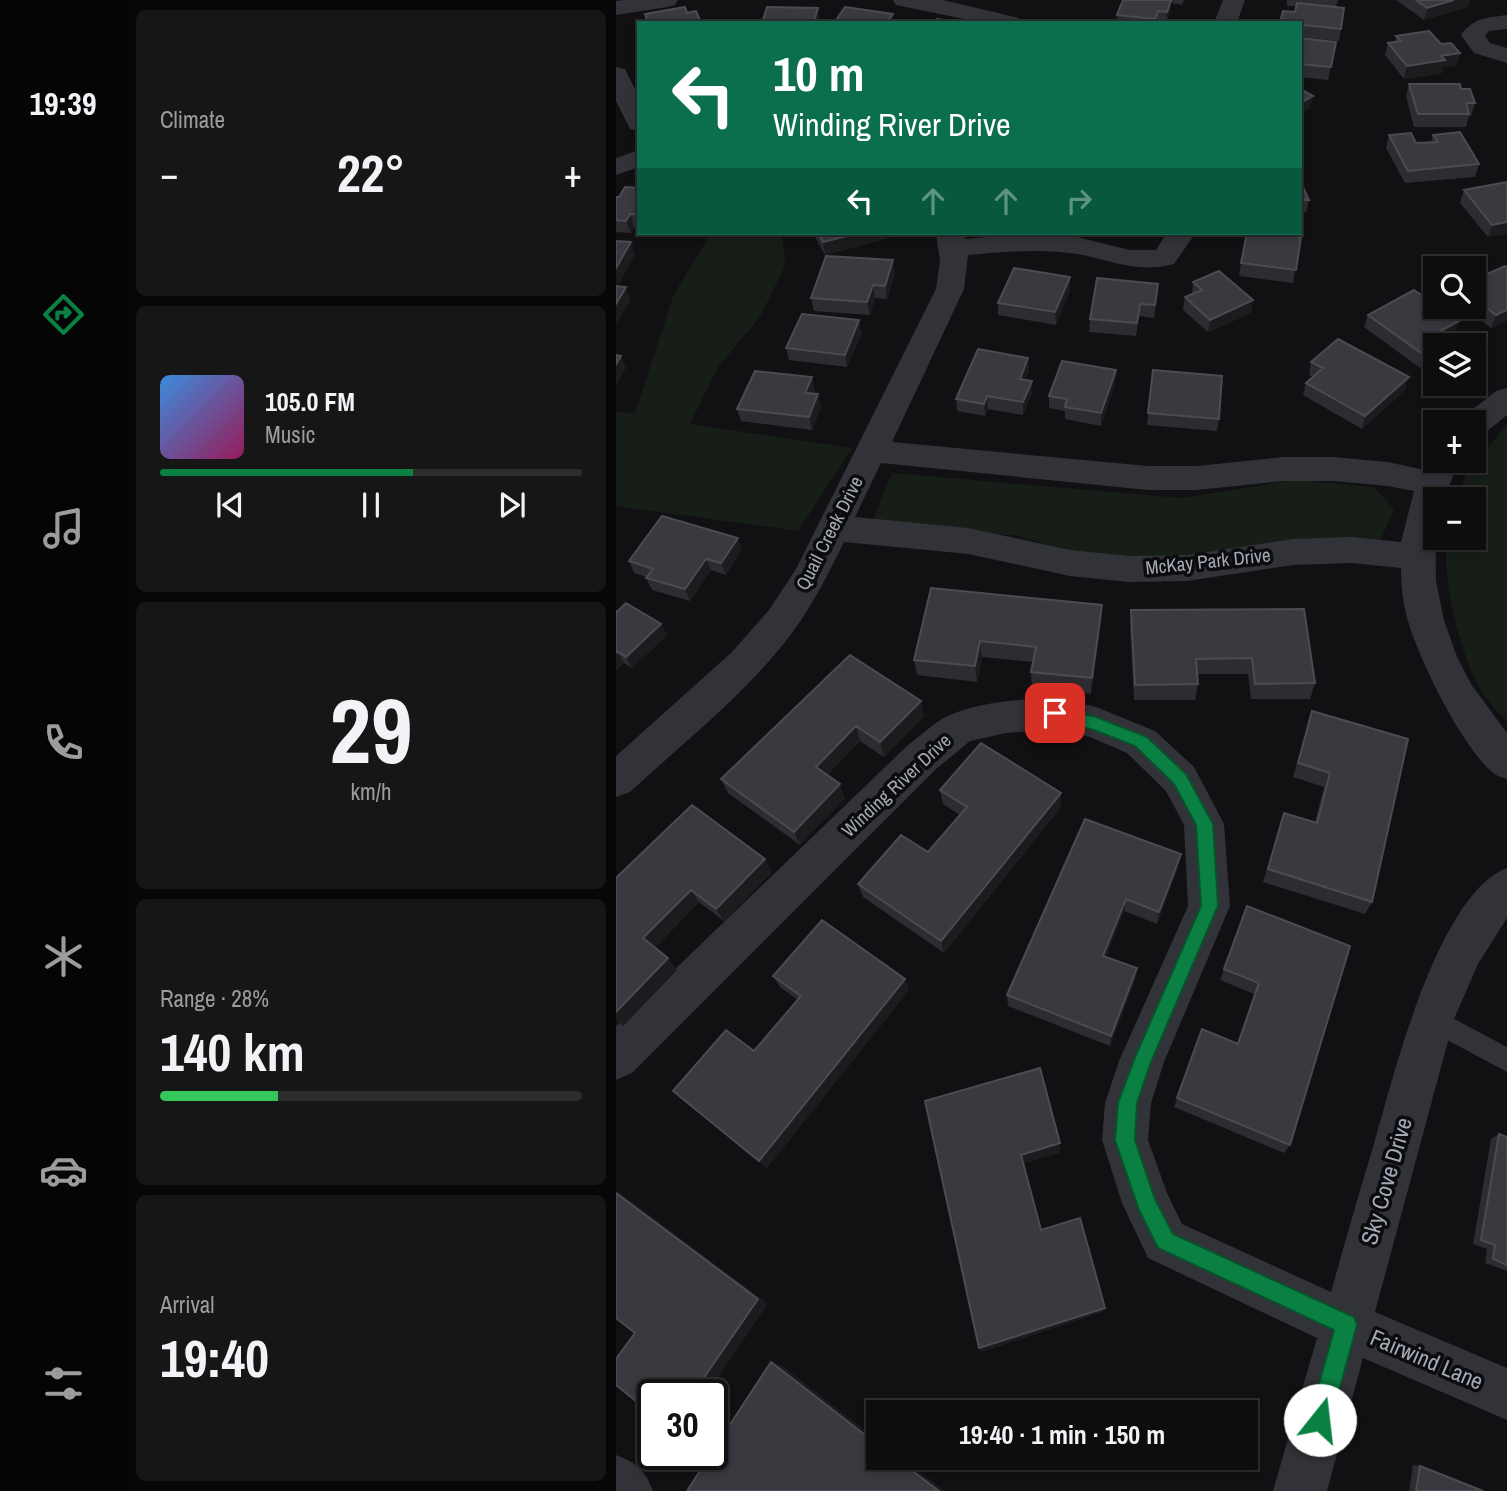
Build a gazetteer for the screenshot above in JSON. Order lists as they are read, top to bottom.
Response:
{
  "streets": {
    "street": [
      "Quail Creek Drive",
      "McKay Park Drive",
      "Winding River Drive",
      "Sky Cove Drive",
      "Fairwind Lane"
    ]
  },
  "crossings": [
    ["Quail Creek Drive", "McKay Park Drive"],
    ["Winding River Drive", "Sky Cove Drive"],
    ["Winding River Drive", "Fairwind Lane"],
    ["Sky Cove Drive", "Fairwind Lane"]
  ],
  "page": {
    "tabs": "19:39",
    "tile": [
      "Climate",
      ["29", "km/h"],
      ["Range · 28%", "140 km"],
      ["Arrival", "19:40"]
    ],
    "turn": ["10 m", "Winding River Drive"],
    "heat": ["−", "22°", "+"],
    "map_buttons": ["+", "−"],
    "song": ["105.0 FM", "Music"],
    "limit": "30",
    "trip": "19:40 · 1 min · 150 m"
  }
}
